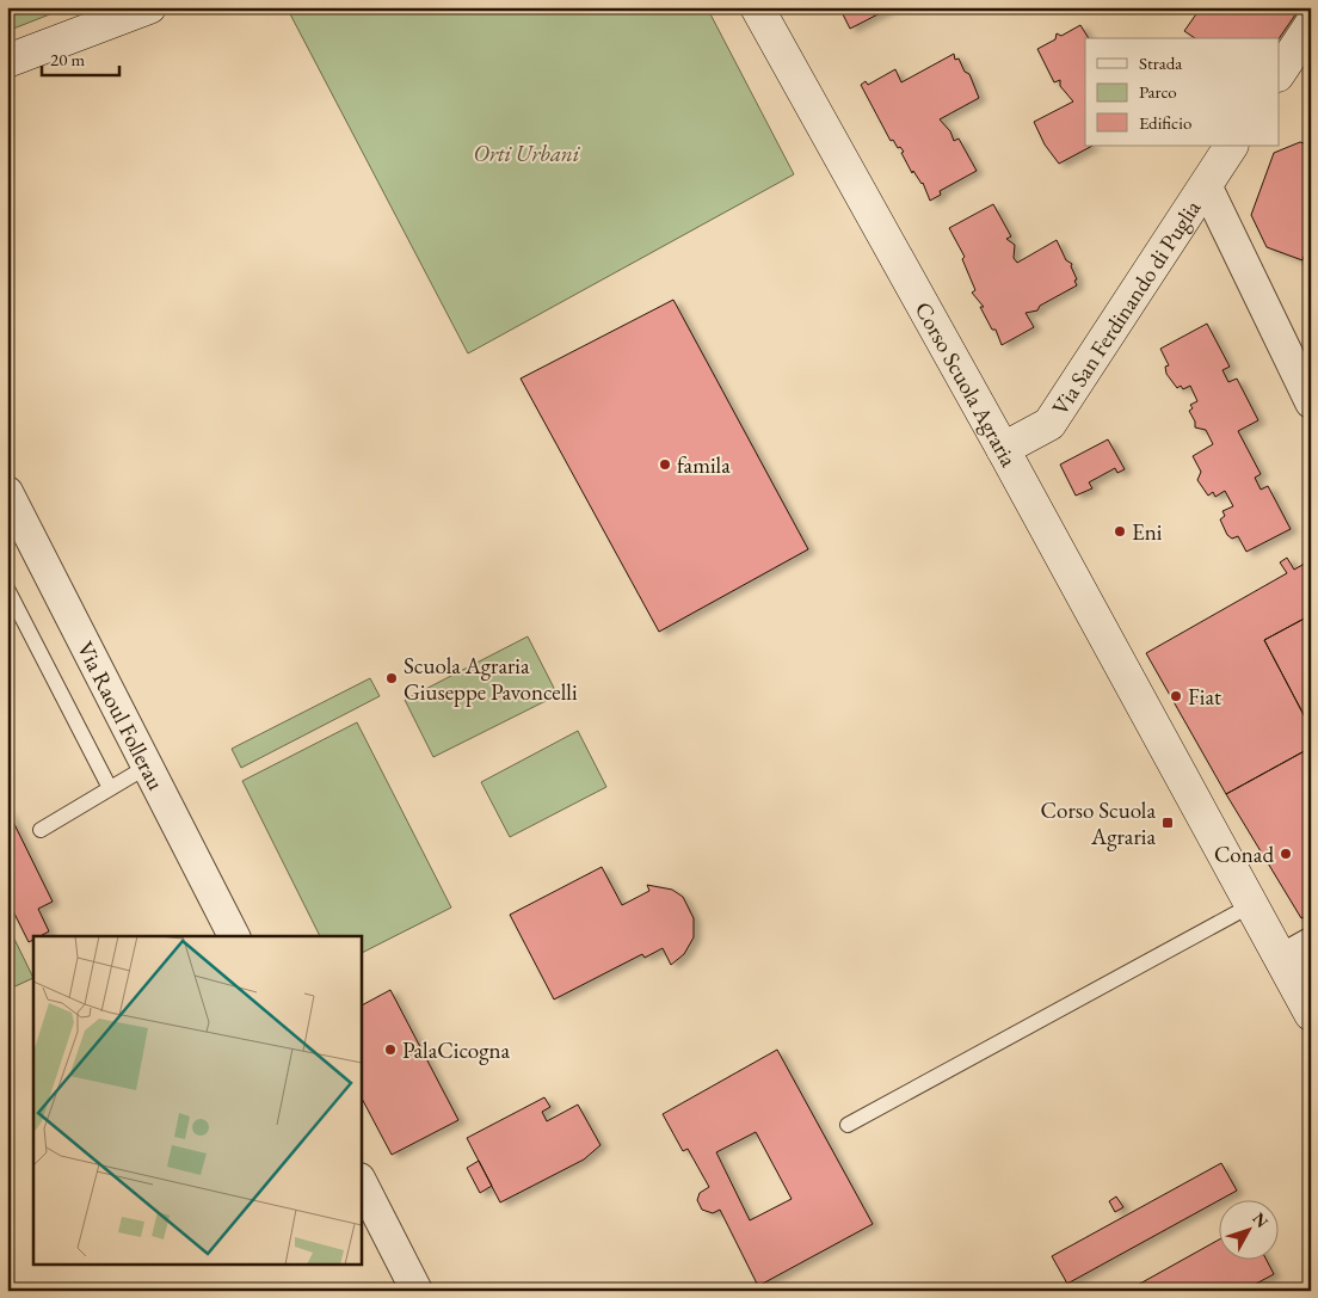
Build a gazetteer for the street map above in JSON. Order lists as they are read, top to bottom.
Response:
{
  "streets": {
    "main road": ["Via San Ferdinando di Puglia", "Corso Scuola Agraria"],
    "street": ["Via Raoul Follerau"]
  },
  "crossings": [
    ["Via San Ferdinando di Puglia", "Corso Scuola Agraria"]
  ],
  "parks": ["Orti Urbani"],
  "places": {
    "other": [
      "famila",
      "Eni",
      "Scuola Agraria Giuseppe Pavoncelli",
      "Fiat",
      "Conad",
      "PalaCicogna"
    ],
    "transit": ["Corso Scuola Agraria"]
  },
  "legend": ["Strada", "Parco", "Edificio"],
  "scale_bar": "20 m",
  "north": "top right"
}
